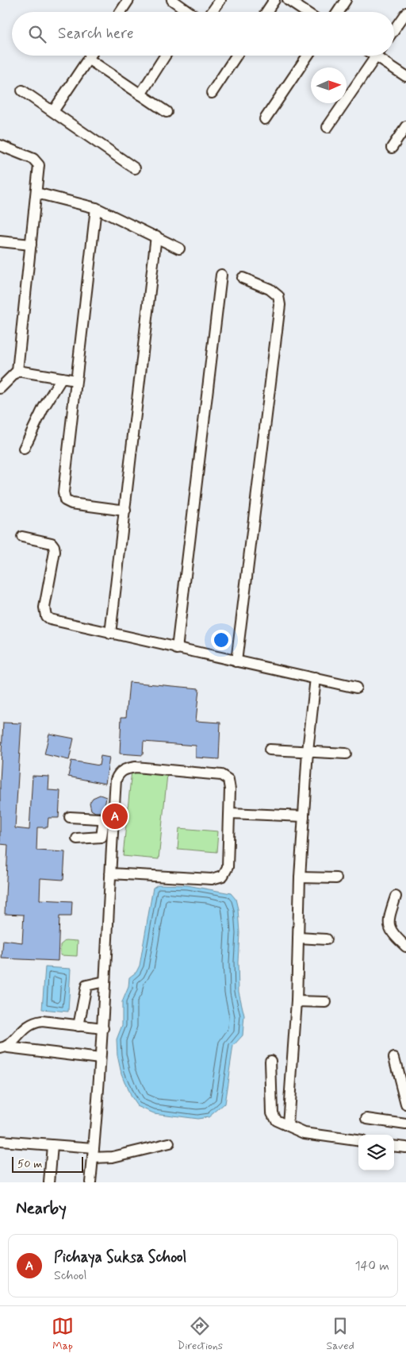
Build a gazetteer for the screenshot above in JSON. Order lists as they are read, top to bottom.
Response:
{
  "scale_bar": "50 m",
  "north": "right",
  "page": {
    "search": "Search here",
    "pins": "A",
    "scale": "50 m",
    "heading": "Nearby",
    "list": [
      {
        "mark": "A",
        "name": "Pichaya Suksa School",
        "note": "School",
        "value": "140 m"
      }
    ],
    "nav": ["Map", "Directions", "Saved"]
  }
}
